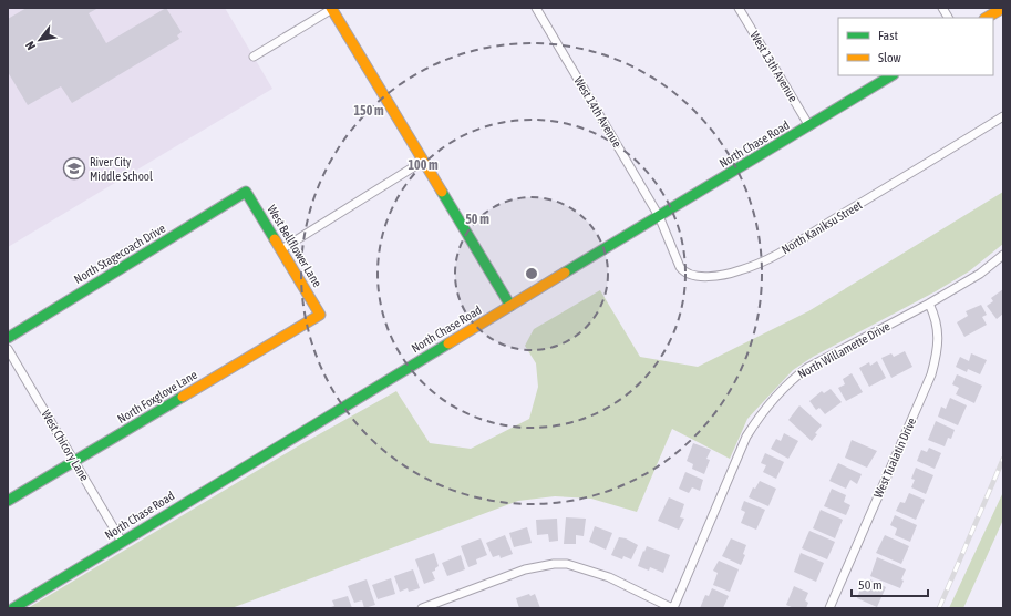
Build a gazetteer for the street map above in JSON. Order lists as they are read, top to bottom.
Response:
{
  "streets": {
    "street": [
      "West 13th Avenue",
      "West 14th Avenue",
      "North Chase Road",
      "North Kaniksu Street",
      "West Bellflower Lane",
      "North Stagecoach Drive",
      "North Willamette Drive",
      "North Foxglove Lane",
      "West Chicory Lane",
      "West Tualatin Drive"
    ]
  },
  "crossings": [
    ["West 13th Avenue", "North Chase Road"],
    ["West 14th Avenue", "North Chase Road"],
    ["West 14th Avenue", "North Kaniksu Street"],
    ["North Chase Road", "North Kaniksu Street"],
    ["North Chase Road", "West Chicory Lane"],
    ["West Bellflower Lane", "North Stagecoach Drive"],
    ["West Bellflower Lane", "North Foxglove Lane"],
    ["North Willamette Drive", "West Tualatin Drive"],
    ["North Foxglove Lane", "West Chicory Lane"]
  ],
  "places": {
    "school or university": ["River City Middle School"]
  },
  "legend": ["Fast", "Slow"],
  "scale_bar": "50 m",
  "north": "bottom left",
  "rings": ["150 m", "100 m", "50 m"]
}
